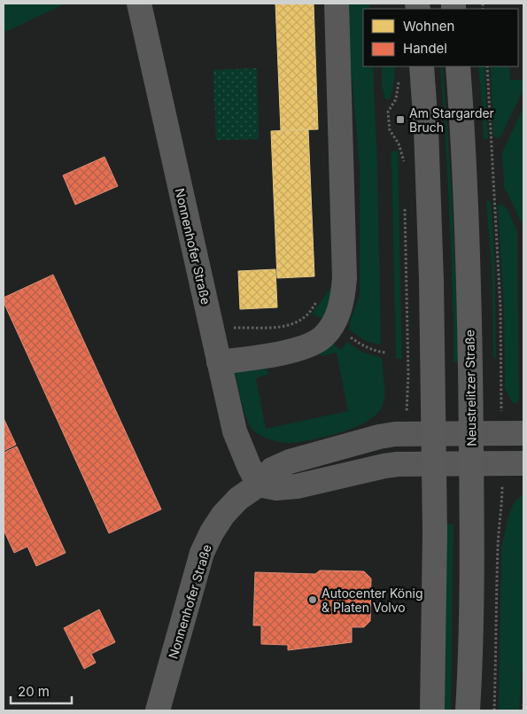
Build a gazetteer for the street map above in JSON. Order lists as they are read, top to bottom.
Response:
{
  "streets": {
    "main road": ["Neustrelitzer Straße"],
    "street": ["Nonnenhofer Straße"]
  },
  "crossings": [
    ["Nonnenhofer Straße", "Neustrelitzer Straße"]
  ],
  "places": {
    "transit": ["Am Stargarder Bruch"],
    "other": ["Autocenter König & Platen Volvo"]
  },
  "legend": ["Wohnen", "Handel"],
  "scale_bar": "20 m"
}
